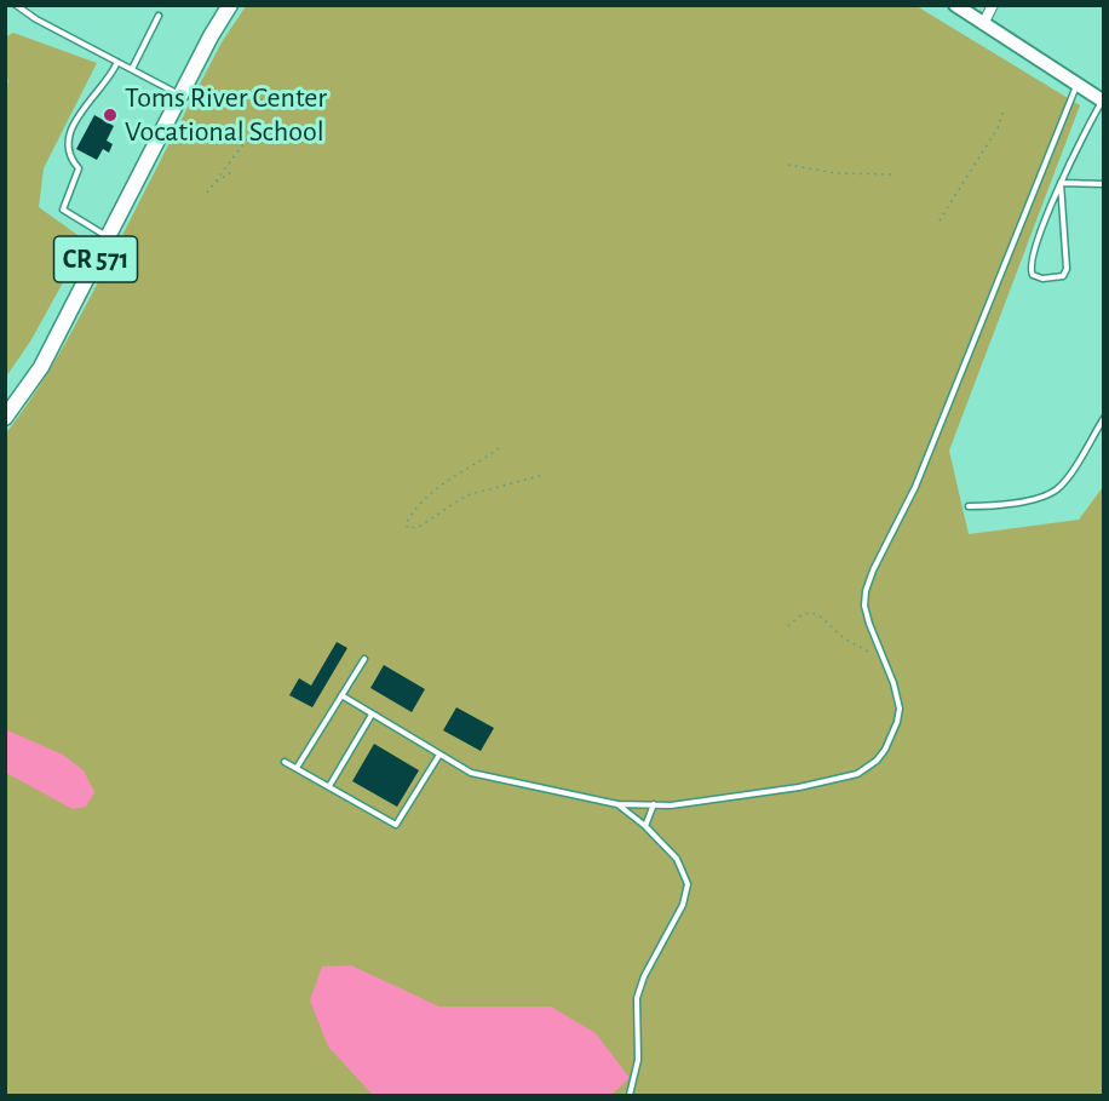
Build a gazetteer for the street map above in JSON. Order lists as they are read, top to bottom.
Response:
{
  "streets": {
    "main road": ["CR 571"]
  },
  "places": ["Toms River Center Vocational School"]
}
